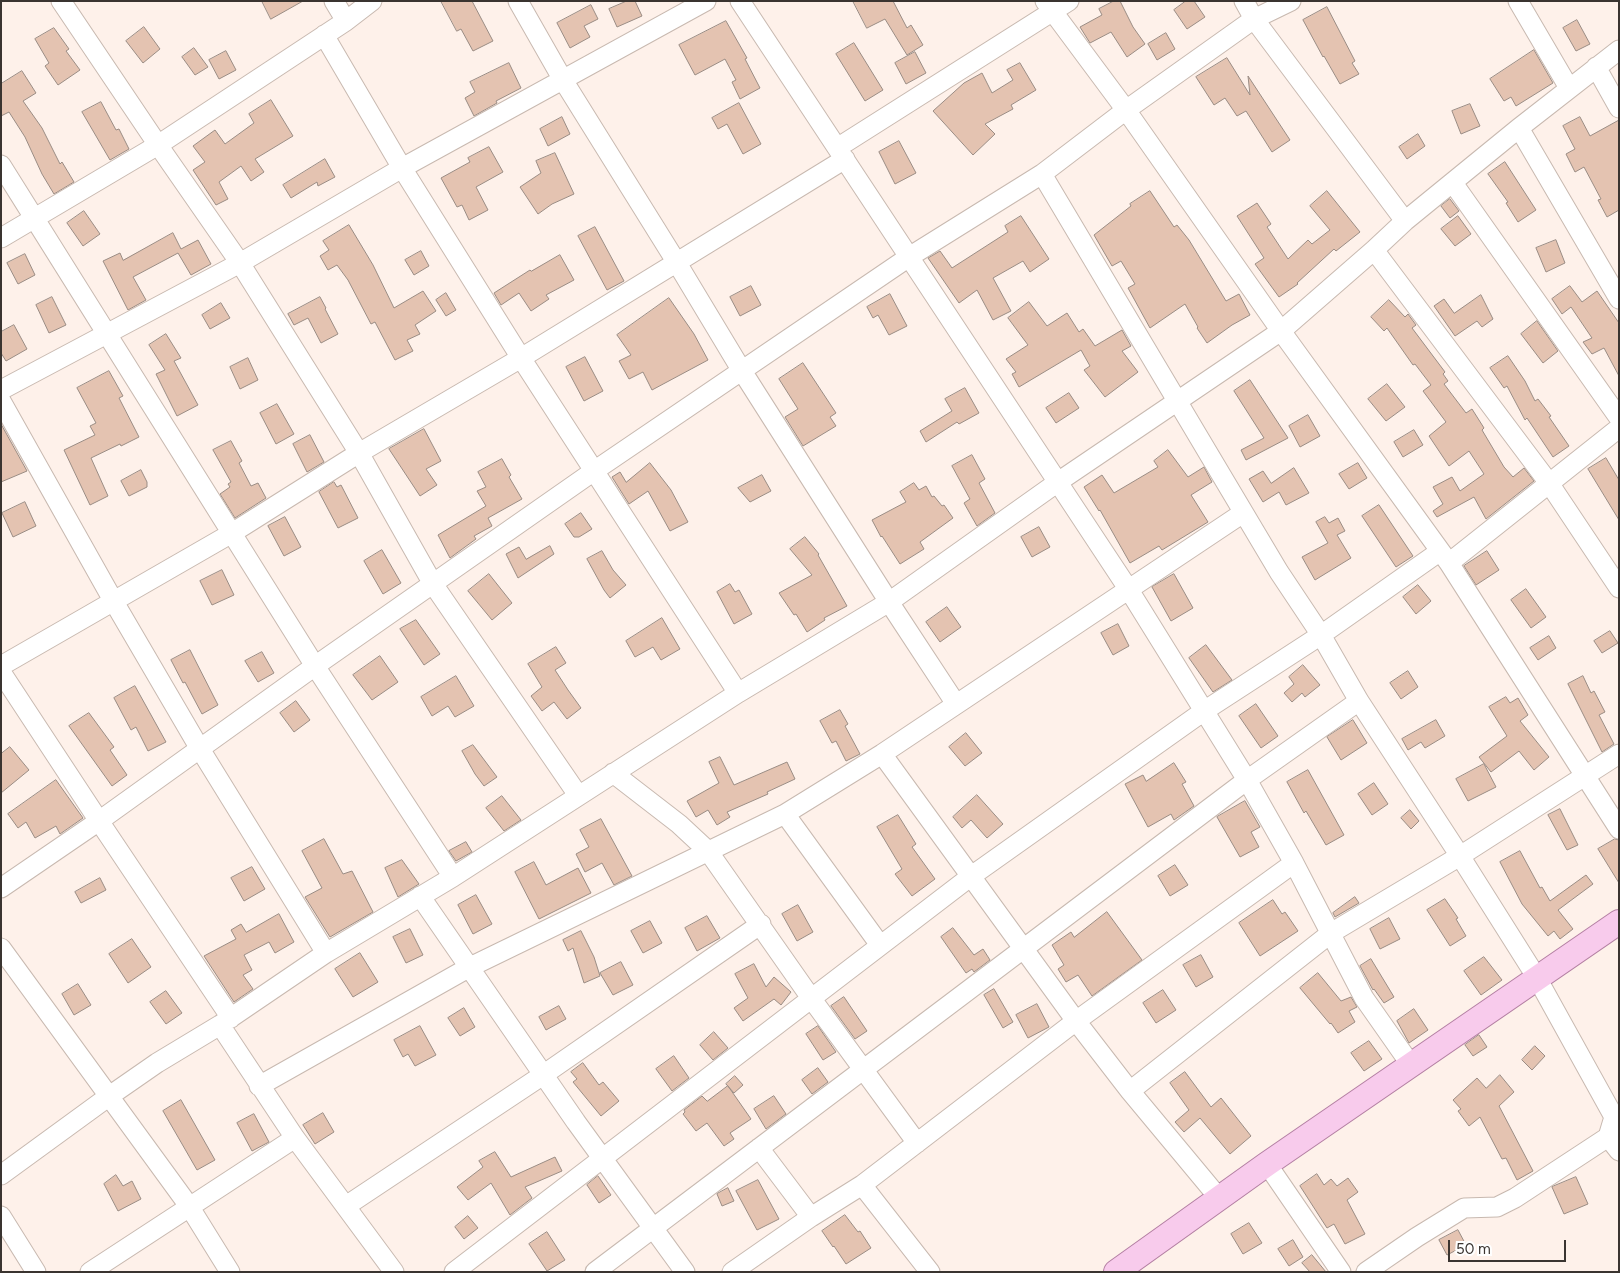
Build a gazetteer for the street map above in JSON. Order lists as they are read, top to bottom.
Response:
{
  "scale_bar": "50 m"
}
